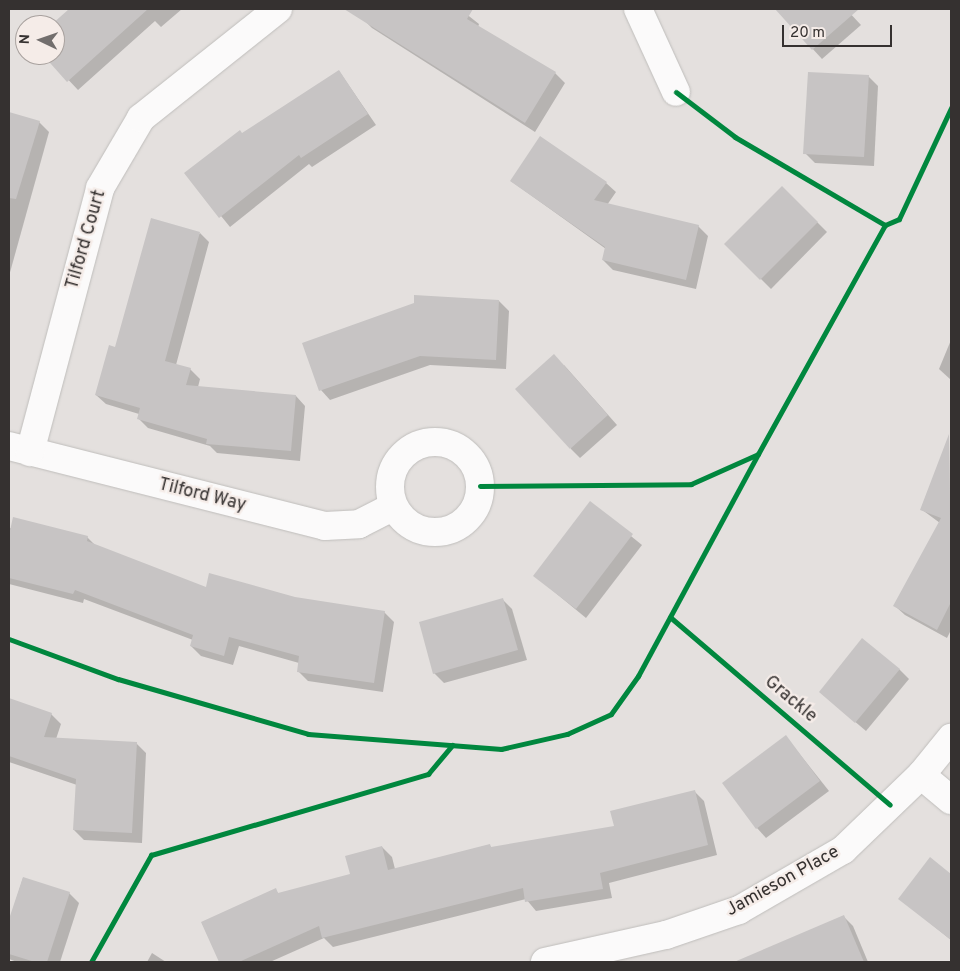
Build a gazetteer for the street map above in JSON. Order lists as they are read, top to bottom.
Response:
{
  "streets": {
    "street": ["Tilford Court", "Tilford Way", "Jamieson Place"],
    "cycle path": ["Grackle"]
  },
  "crossings": [
    ["Tilford Court", "Tilford Way"]
  ],
  "scale_bar": "20 m",
  "north": "left"
}
